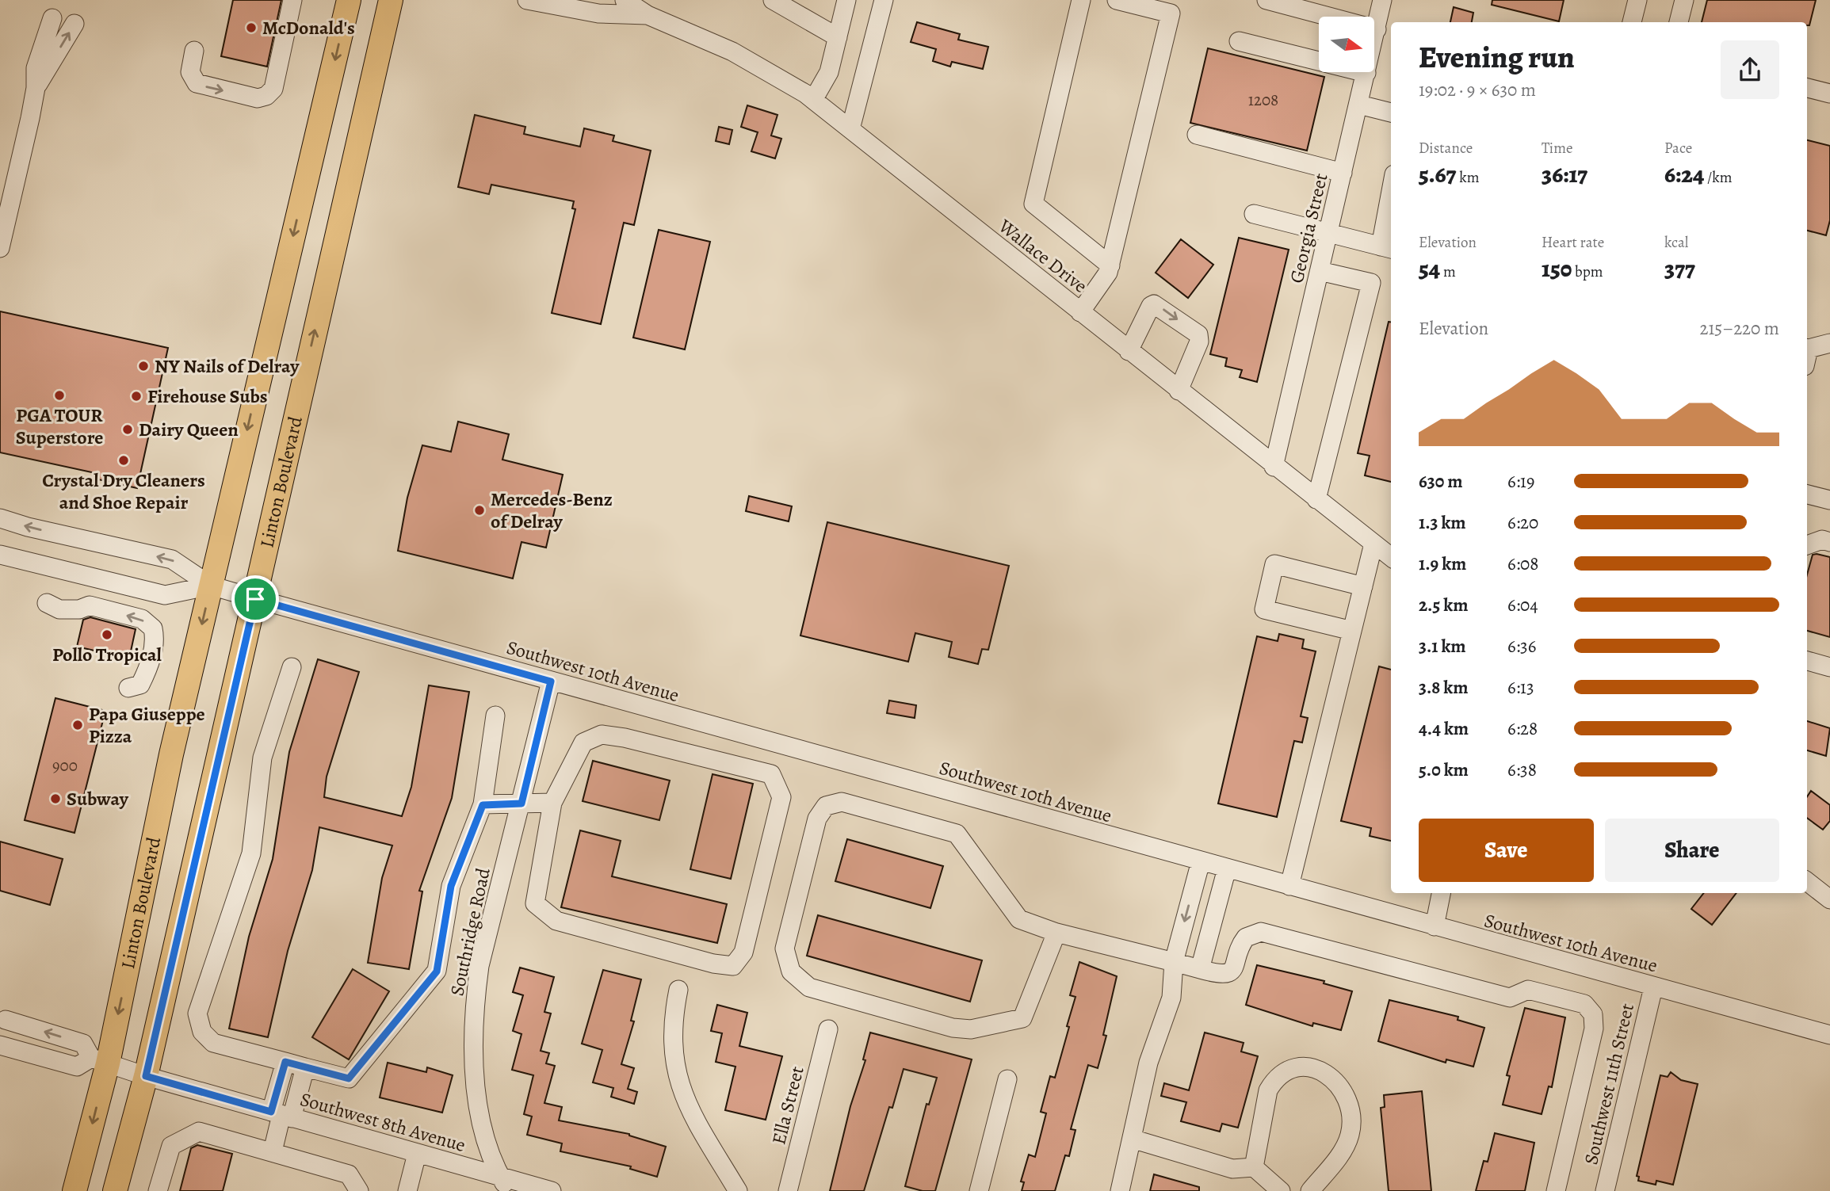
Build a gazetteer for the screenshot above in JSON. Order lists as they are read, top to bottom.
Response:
{
  "streets": {
    "main road": ["Linton Boulevard"],
    "street": [
      "Georgia Street",
      "Wallace Drive",
      "Southwest 10th Avenue",
      "Southridge Road",
      "Southwest 11th Street",
      "Ella Street",
      "Southwest 8th Avenue"
    ]
  },
  "crossings": [
    ["Georgia Street", "Wallace Drive"],
    ["Linton Boulevard", "Southwest 10th Avenue"],
    ["Linton Boulevard", "Southwest 8th Avenue"],
    ["Southwest 10th Avenue", "Southridge Road"],
    ["Southwest 10th Avenue", "Southwest 11th Street"],
    ["Southridge Road", "Southwest 8th Avenue"]
  ],
  "places": [
    "McDonald's",
    "NY Nails of Delray",
    "PGA TOUR Superstore",
    "Firehouse Subs",
    "Dairy Queen",
    "Crystal Dry Cleaners and Shoe Repair",
    "Mercedes-Benz of Delray",
    "Pollo Tropical",
    "Papa Giuseppe Pizza",
    "Subway"
  ],
  "house_numbers": ["1208", "900"],
  "north": "right",
  "page": {
    "heading": ["Evening run", "19:02 · 9 × 630 m"],
    "stats": [
      ["Distance", "5.67 km"],
      ["Time", "36:17"],
      ["Pace", "6:24 /km"],
      ["Elevation", "54 m"],
      ["Heart rate", "150 bpm"],
      ["kcal", "377"]
    ],
    "chart": ["Elevation", "215–220 m"],
    "list": [
      {
        "name": "630 m",
        "note": "6:19"
      },
      {
        "name": "1.3 km",
        "note": "6:20"
      },
      {
        "name": "1.9 km",
        "note": "6:08"
      },
      {
        "name": "2.5 km",
        "note": "6:04"
      },
      {
        "name": "3.1 km",
        "note": "6:36"
      },
      {
        "name": "3.8 km",
        "note": "6:13"
      },
      {
        "name": "4.4 km",
        "note": "6:28"
      },
      {
        "name": "5.0 km",
        "note": "6:38"
      }
    ],
    "buttons": ["Save", "Share"]
  }
}
